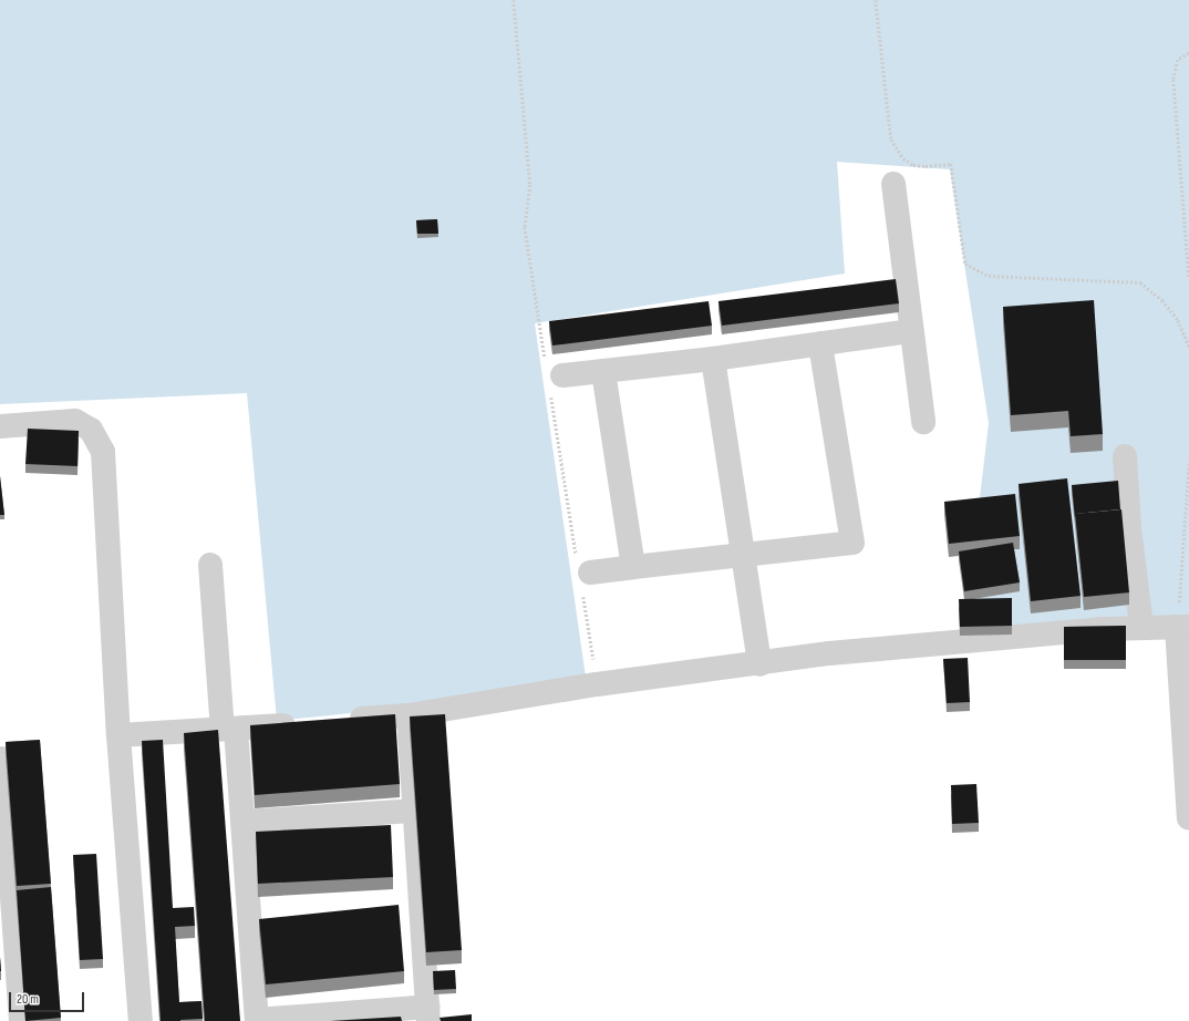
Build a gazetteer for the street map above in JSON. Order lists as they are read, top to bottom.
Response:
{
  "scale_bar": "20 m"
}
